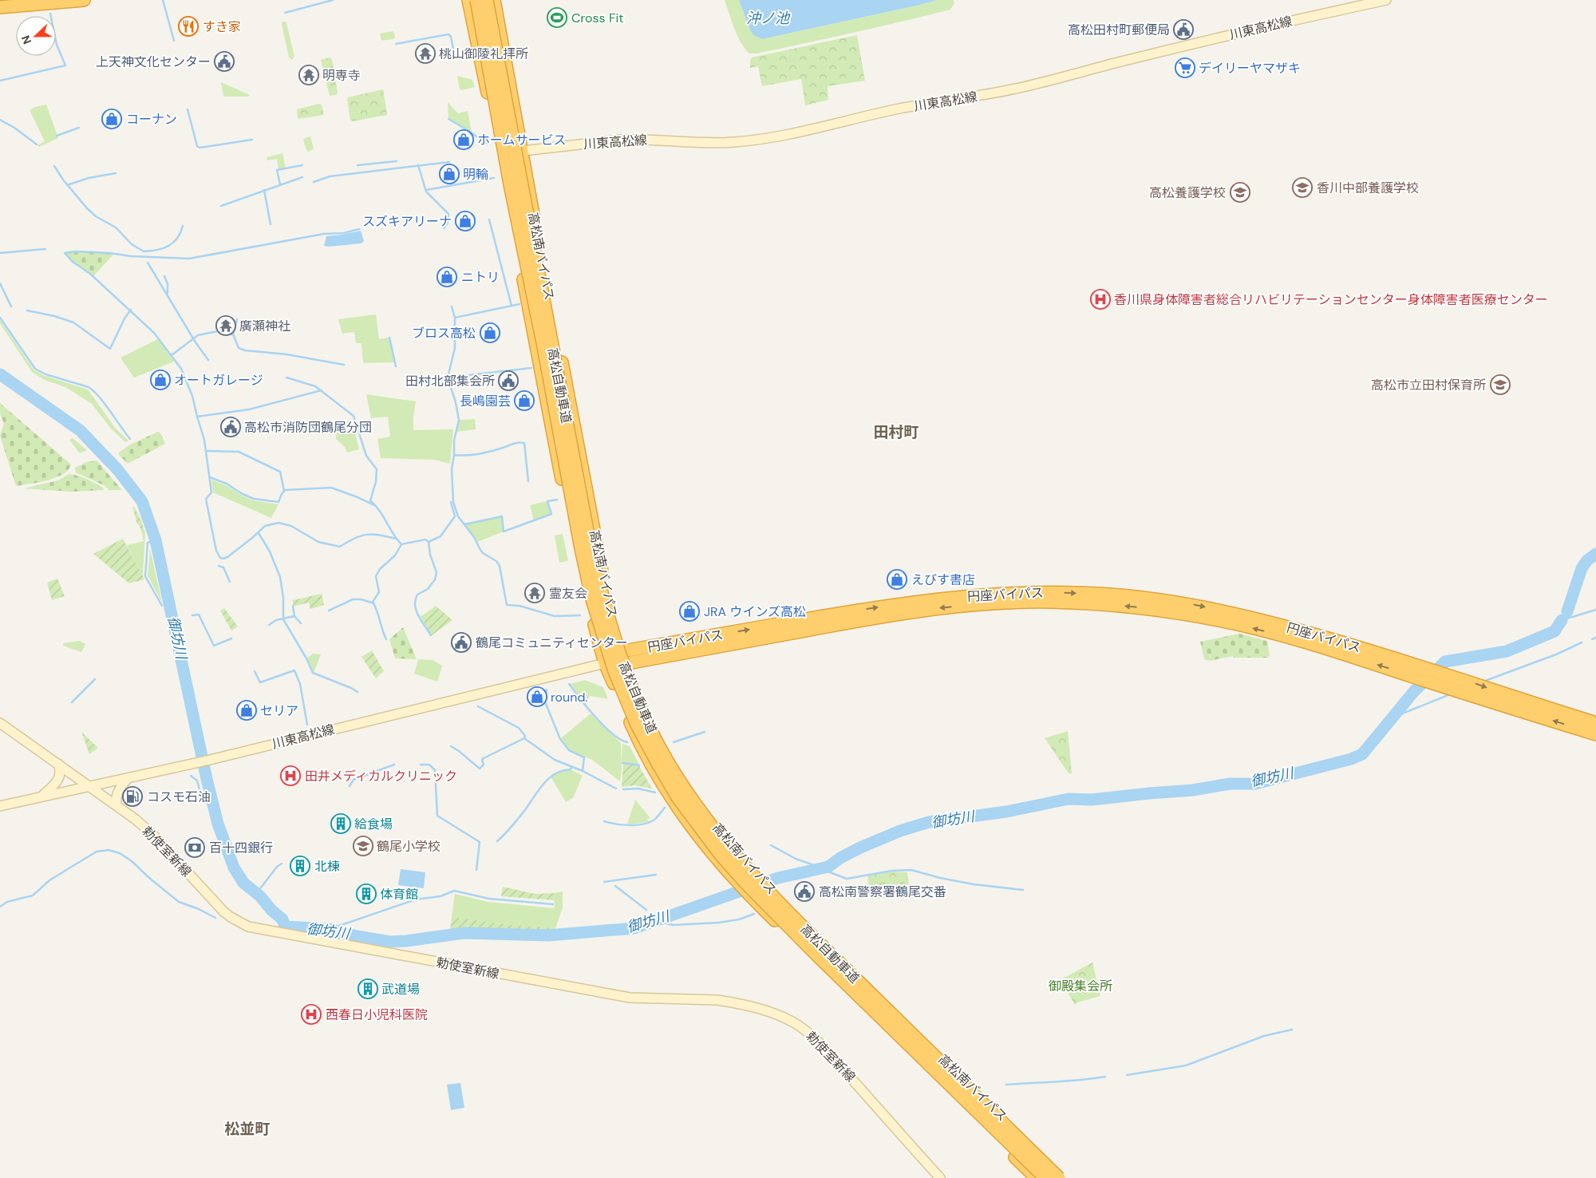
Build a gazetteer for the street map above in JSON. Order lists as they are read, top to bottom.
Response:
{
  "streets": {
    "highway": ["高松南バイパス", "高松自動車道", "円座バイパス"],
    "main road": ["川東高松線", "勅使室新線"]
  },
  "crossings": [
    ["川東高松線", "高松南バイパス"],
    ["川東高松線", "円座バイパス"],
    ["川東高松線", "勅使室新線"],
    ["高松南バイパス", "高松自動車道"],
    ["高松南バイパス", "円座バイパス"]
  ],
  "districts": ["田村町", "松並町"],
  "water": ["沖ノ池", "御坊川"],
  "parks": ["御殿集会所"],
  "places": {
    "sports": ["Cross Fit"],
    "restaurant": ["すき家"],
    "public building": [
      "高松田村町郵便局",
      "上天神文化センター",
      "田村北部集会所",
      "高松市消防団鶴尾分団",
      "鶴尾コミュニティセンター",
      "高松南警察署鶴尾交番"
    ],
    "temple": [
      "桃山御陵礼拝所",
      "明専寺",
      "廣瀬神社",
      "霊友会"
    ],
    "supermarket": ["デイリーヤマザキ"],
    "shop": [
      "コーナン",
      "ホームサービス",
      "明輪",
      "スズキアリーナ",
      "ニトリ",
      "ブロス高松",
      "オートガレージ",
      "長嶋園芸",
      "えびす書店",
      "JRA ウインズ高松",
      "round.",
      "セリア"
    ],
    "school or university": [
      "香川中部養護学校",
      "高松養護学校",
      "高松市立田村保育所",
      "鶴尾小学校"
    ],
    "hospital": ["香川県身体障害者総合リハビリテーションセンター身体障害者医療センター", "田井メディカルクリニック", "西春日小児科医院"],
    "fuel station": ["コスモ石油"],
    "building": [
      "給食場",
      "北棟",
      "体育館",
      "武道場"
    ],
    "bank": ["百十四銀行"]
  },
  "north": "left"
}
